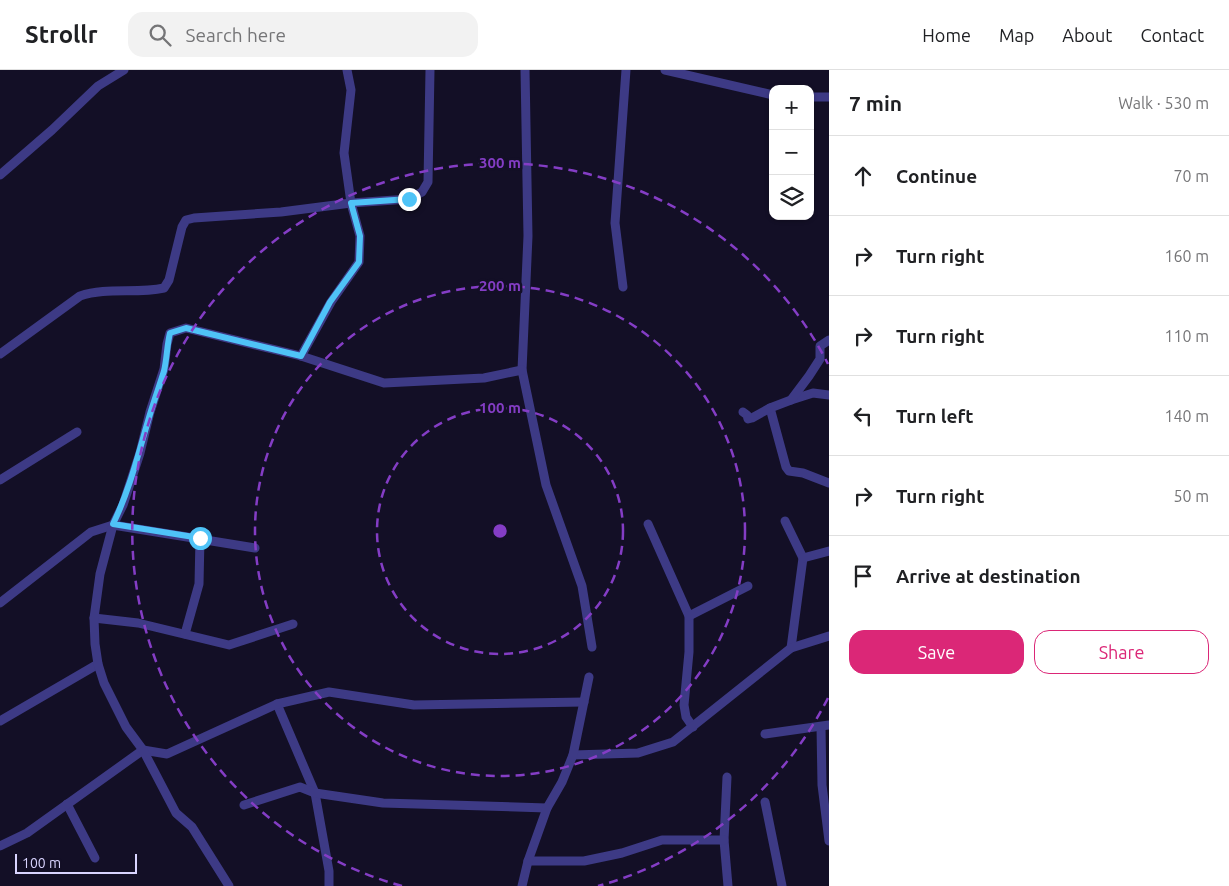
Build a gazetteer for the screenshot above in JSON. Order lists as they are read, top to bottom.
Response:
{
  "scale_bar": "100 m",
  "page": {
    "header": "Strollr",
    "search": "Search here",
    "nav": [
      "Home",
      "Map",
      "About",
      "Contact"
    ],
    "heading": ["7 min", "Walk · 530 m"],
    "map_buttons": ["+", "−"],
    "list": [
      ["Continue", "70 m"],
      ["Turn right", "160 m"],
      ["Turn right", "110 m"],
      ["Turn left", "140 m"],
      ["Turn right", "50 m"],
      "Arrive at destination"
    ],
    "buttons": ["Save", "Share"],
    "scale": "100 m"
  },
  "rings": ["300 m", "200 m", "100 m"]
}
